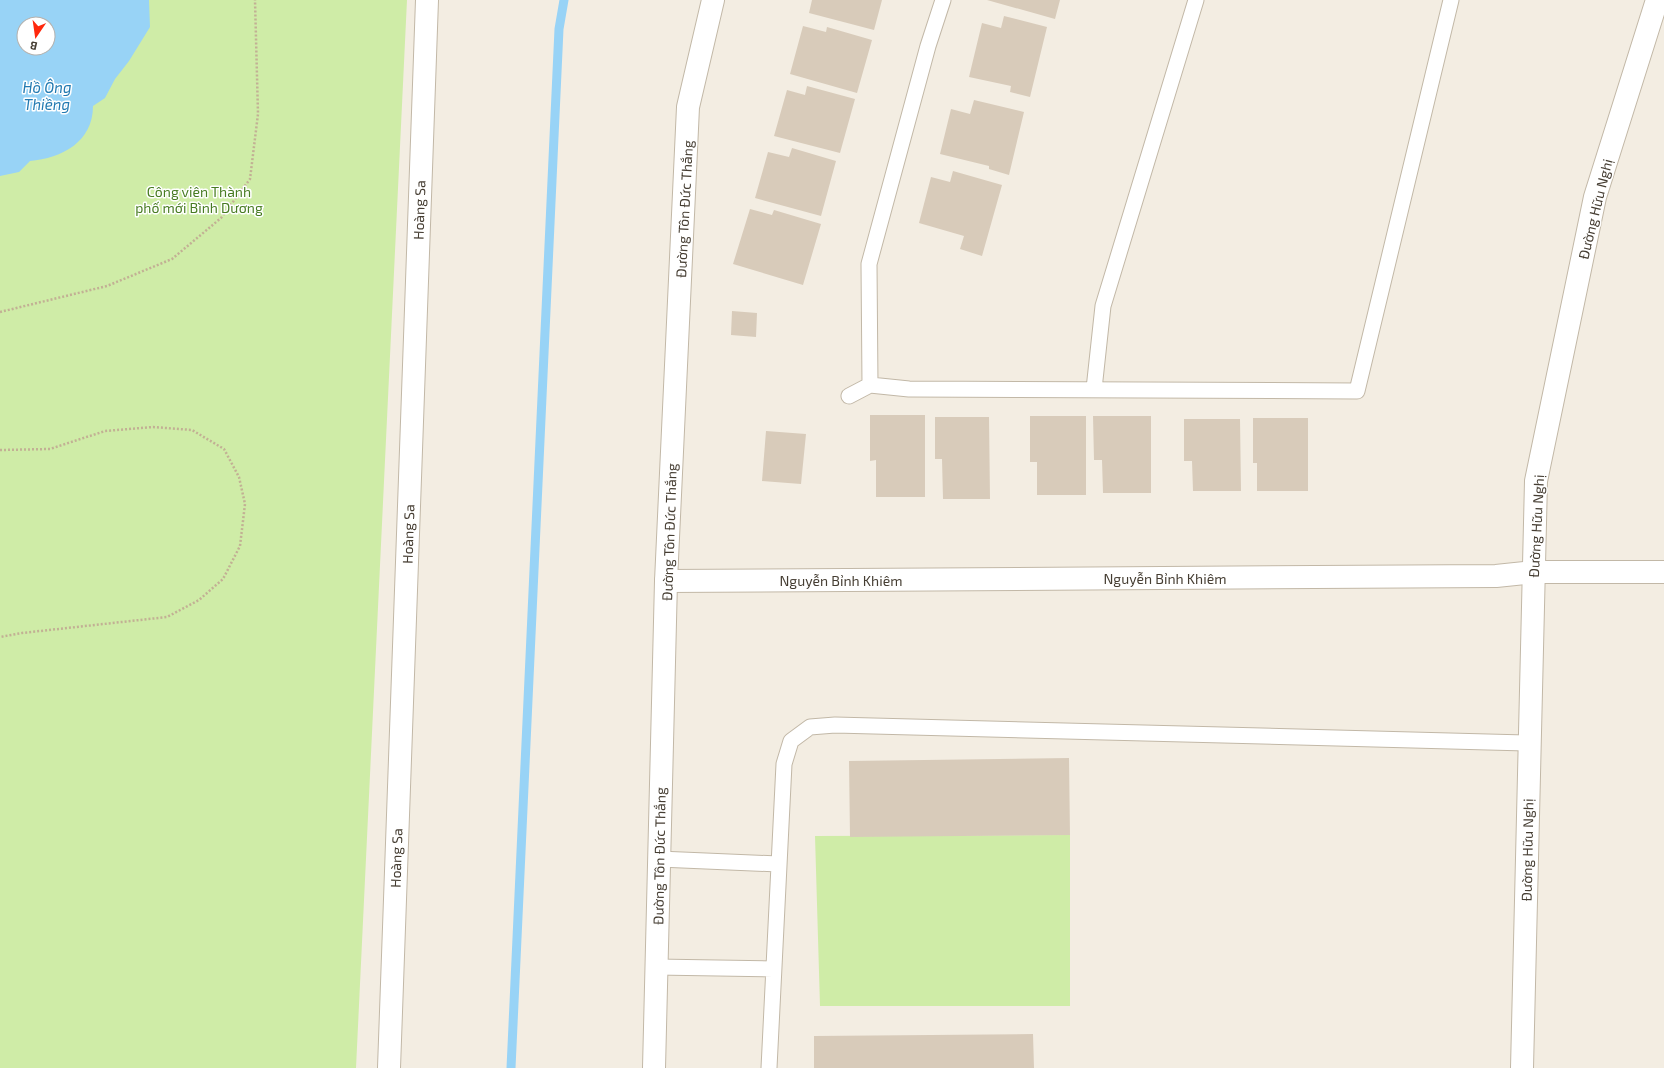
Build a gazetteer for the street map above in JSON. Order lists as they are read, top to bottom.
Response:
{
  "streets": {
    "street": [
      "Đường Tôn Đức Thắng",
      "Đường Hữu Nghị",
      "Hoàng Sa",
      "Nguyễn Bỉnh Khiêm"
    ]
  },
  "crossings": [
    ["Đường Tôn Đức Thắng", "Nguyễn Bỉnh Khiêm"],
    ["Đường Hữu Nghị", "Nguyễn Bỉnh Khiêm"]
  ],
  "water": ["Hồ Ông Thiềng"],
  "parks": ["Công viên Thành phố mới Bình Dương"],
  "north": "bottom"
}
